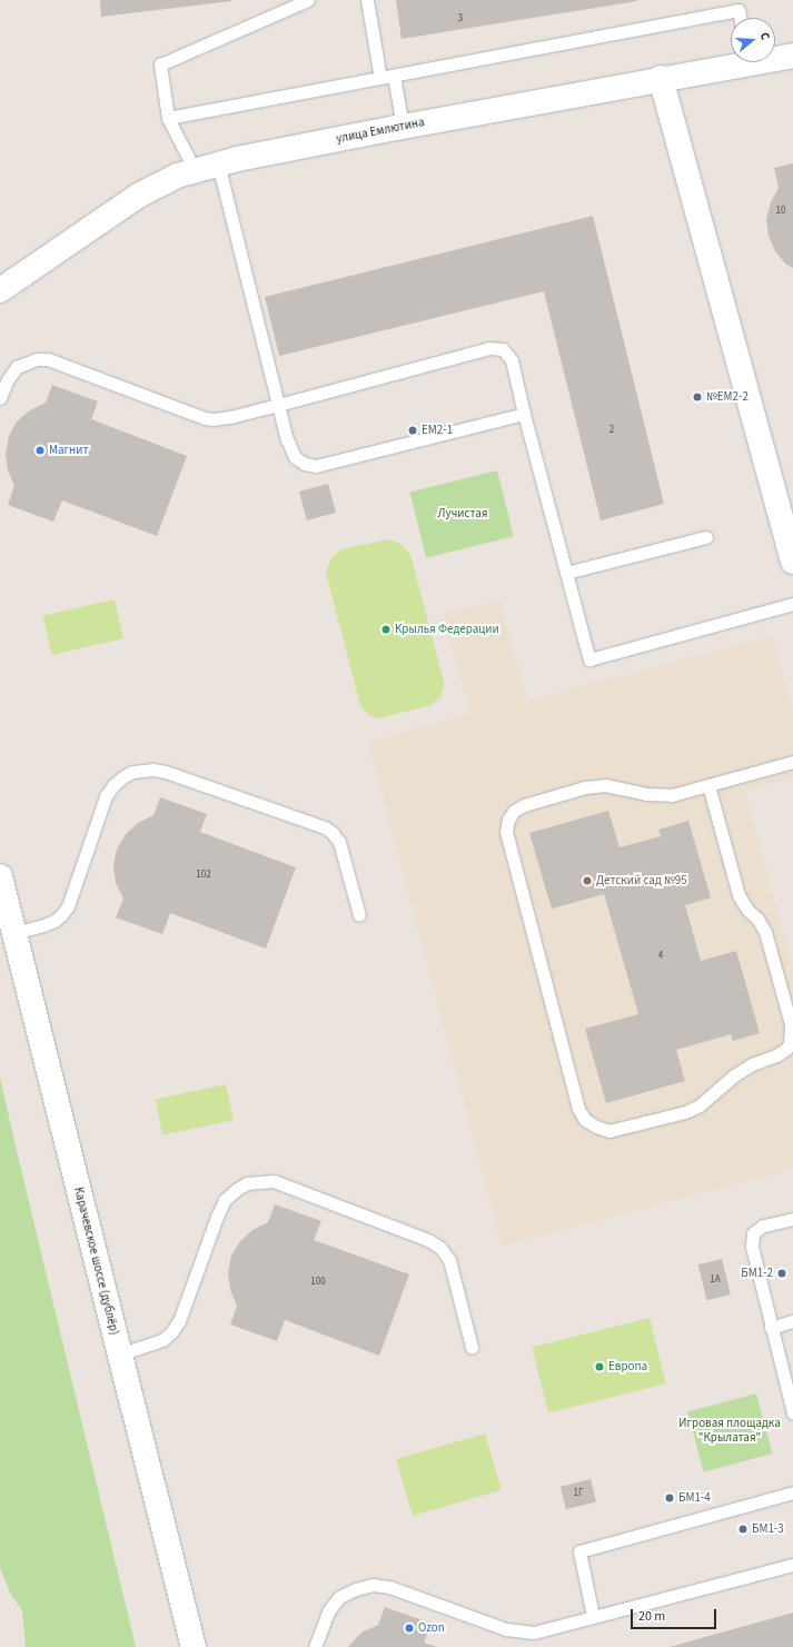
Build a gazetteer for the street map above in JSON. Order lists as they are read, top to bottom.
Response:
{
  "streets": {
    "street": ["улица Емлютина", "Карачевское шоссе (дублёр)"]
  },
  "parks": ["Лучистая", "Игровая площадка \"Крылатая\""],
  "places": [
    "№ЕМ2-2",
    "ЕМ2-1",
    "Магнит",
    "Крылья Федерации",
    "Детский сад №95",
    "БМ1-2",
    "Европа",
    "БМ1-4",
    "БМ1-3",
    "Ozon"
  ],
  "house_numbers": [
    "3",
    "10",
    "2",
    "102",
    "4",
    "1А",
    "100",
    "1Г"
  ],
  "scale_bar": "20 m",
  "north": "right"
}
